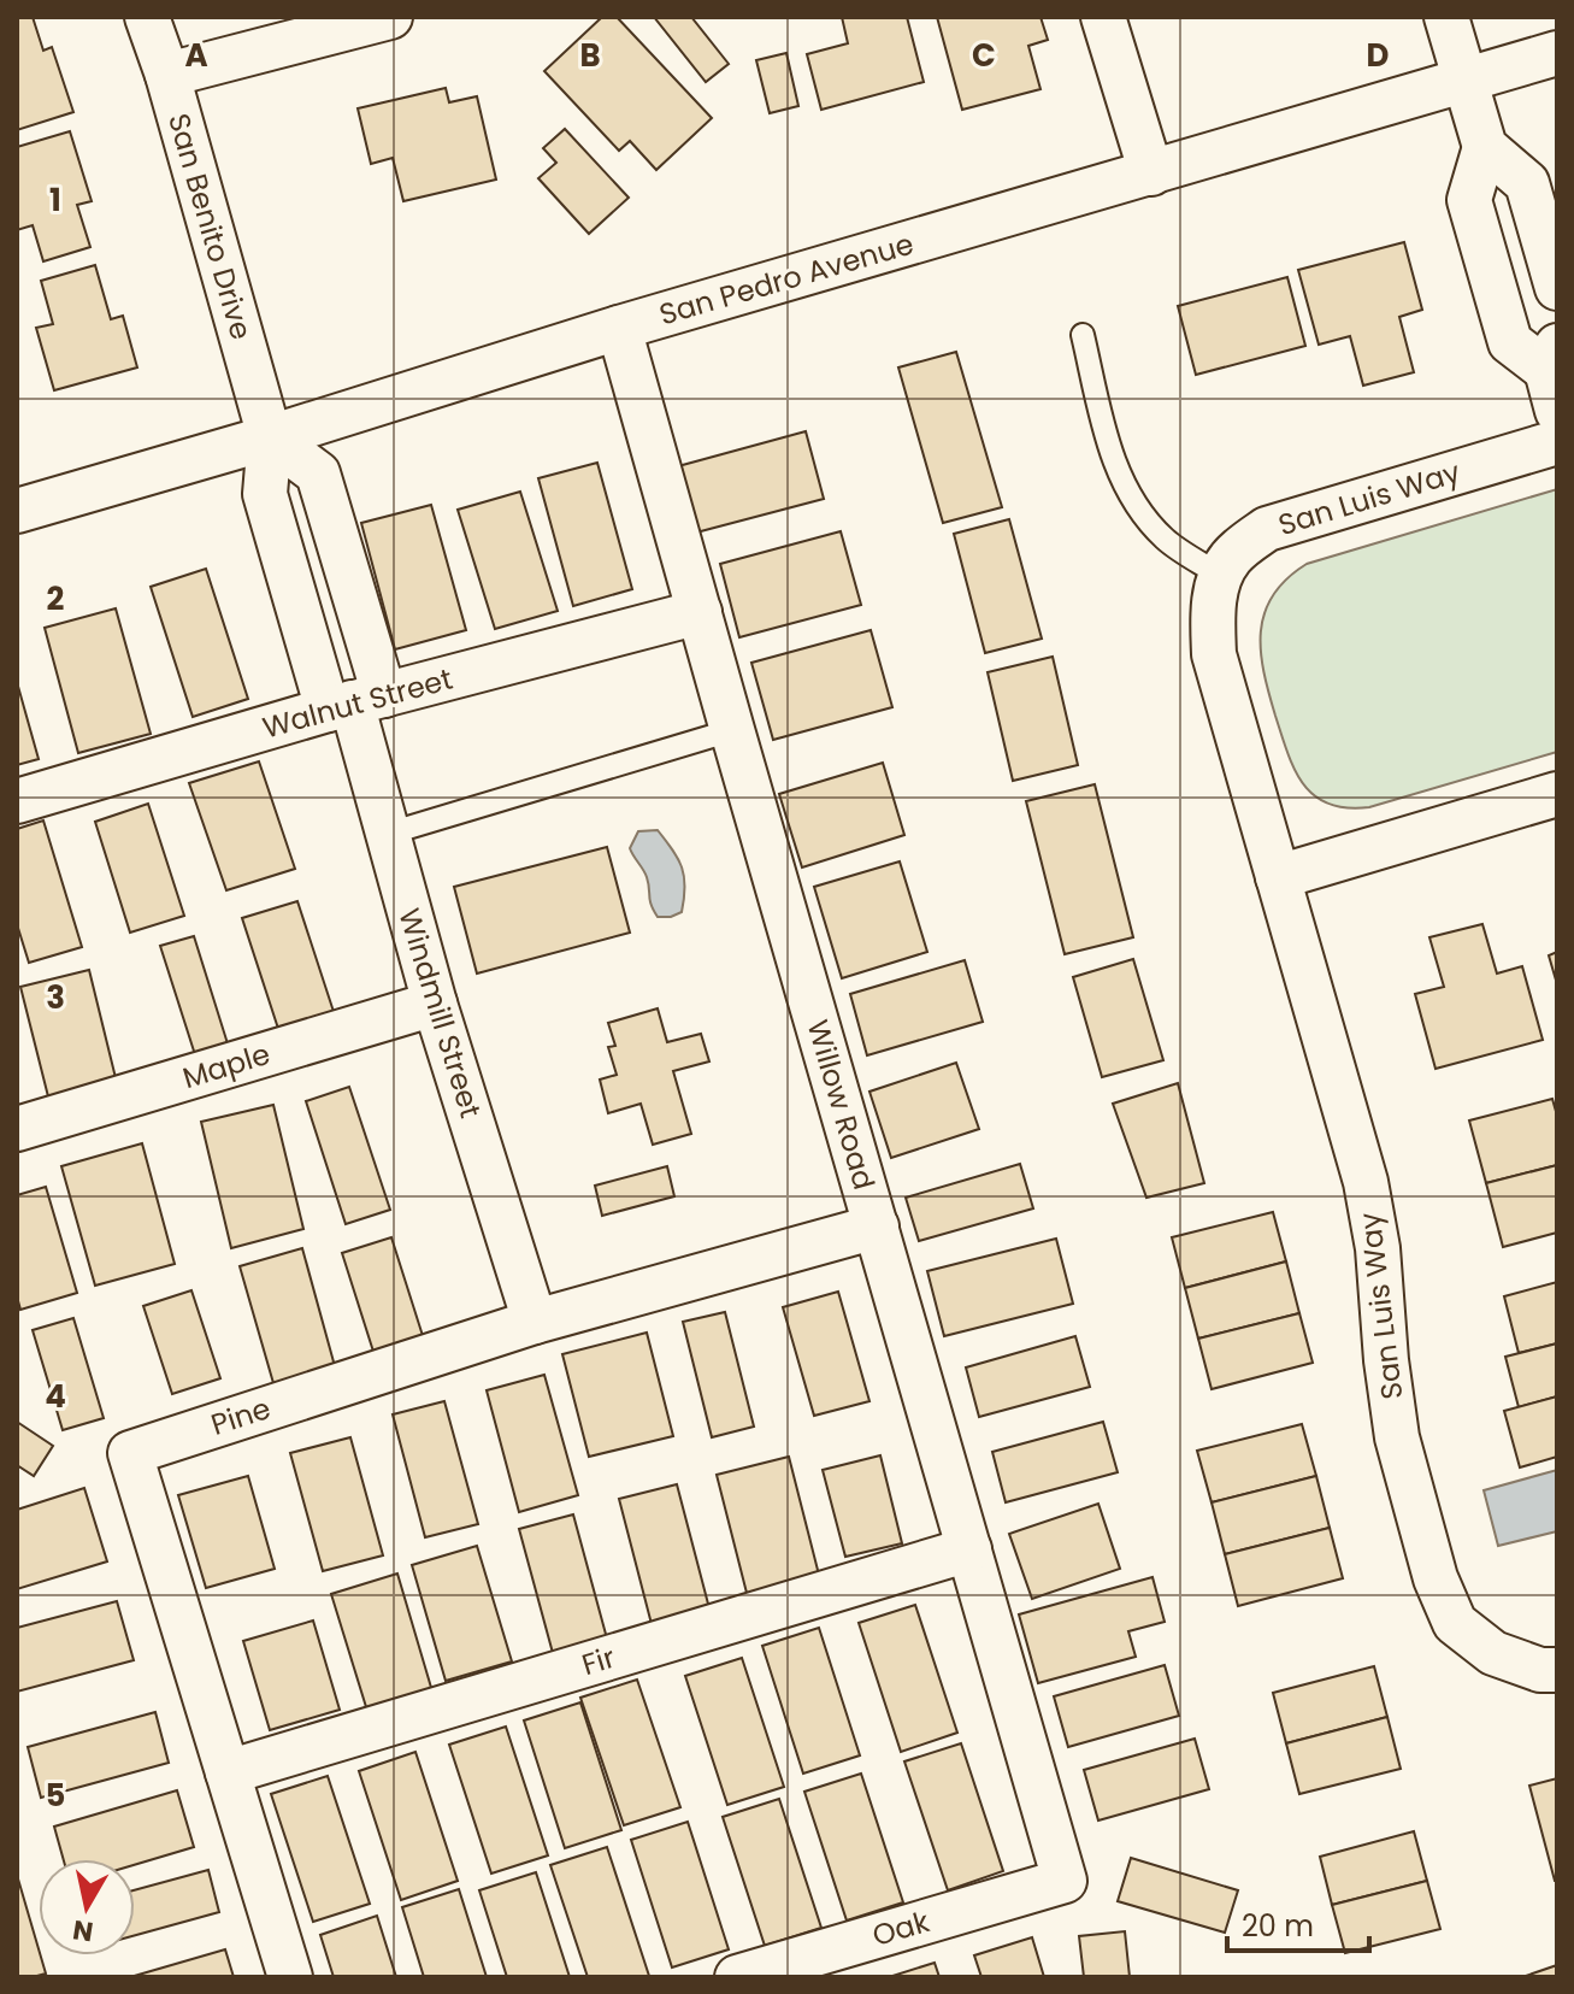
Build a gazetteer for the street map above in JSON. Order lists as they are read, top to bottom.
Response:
{
  "streets": {
    "street": [
      "San Benito Drive",
      "San Pedro Avenue",
      "San Luis Way",
      "Walnut Street",
      "Windmill Street",
      "Maple",
      "Willow Road",
      "Pine",
      "Fir",
      "Oak"
    ]
  },
  "crossings": [
    ["San Benito Drive", "San Pedro Avenue"],
    ["San Benito Drive", "Windmill Street"],
    ["San Pedro Avenue", "Windmill Street"],
    ["San Pedro Avenue", "Willow Road"],
    ["Walnut Street", "Windmill Street"],
    ["Walnut Street", "Willow Road"],
    ["Windmill Street", "Maple"],
    ["Windmill Street", "Pine"],
    ["Willow Road", "Pine"],
    ["Willow Road", "Fir"],
    ["Willow Road", "Oak"],
    ["Pine", "Fir"]
  ],
  "scale_bar": "20 m",
  "north": "bottom",
  "grid": {
    "columns": [
      "A",
      "B",
      "C",
      "D"
    ],
    "rows": [
      "1",
      "2",
      "3",
      "4",
      "5"
    ]
  }
}
